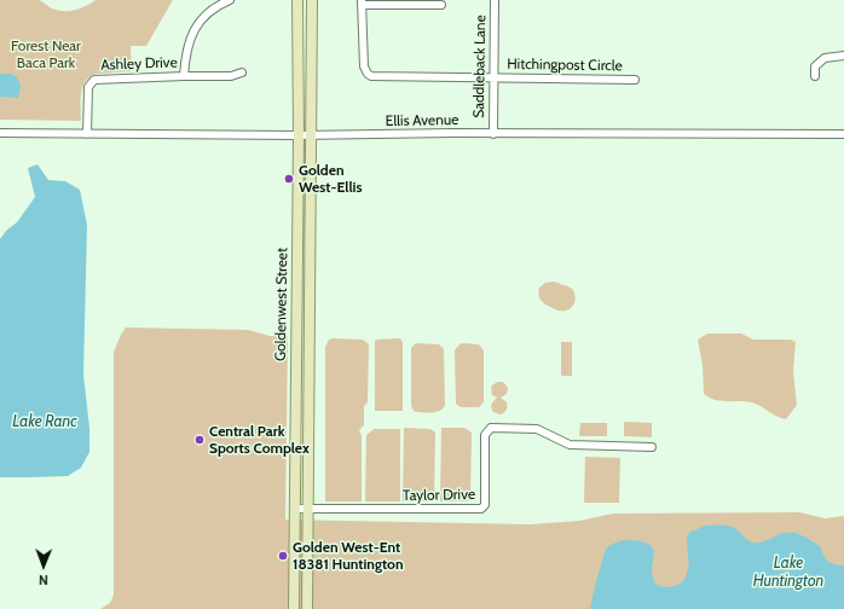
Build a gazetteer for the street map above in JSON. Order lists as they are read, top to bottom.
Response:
{
  "streets": {
    "main road": ["Goldenwest Street"],
    "street": [
      "Ashley Drive",
      "Hitchingpost Circle",
      "Saddleback Lane",
      "Ellis Avenue",
      "Taylor Drive"
    ]
  },
  "crossings": [
    ["Ashley Drive", "Ellis Avenue"],
    ["Hitchingpost Circle", "Saddleback Lane"],
    ["Saddleback Lane", "Ellis Avenue"],
    ["Ellis Avenue", "Goldenwest Street"],
    ["Goldenwest Street", "Taylor Drive"]
  ],
  "water": ["Lake Ranc", "Lake Huntington"],
  "parks": ["Forest Near Baca Park"],
  "places": ["Golden West-Ellis", "Central Park Sports Complex", "Golden West-Ent 18381 Huntington"],
  "north": "bottom"
}
